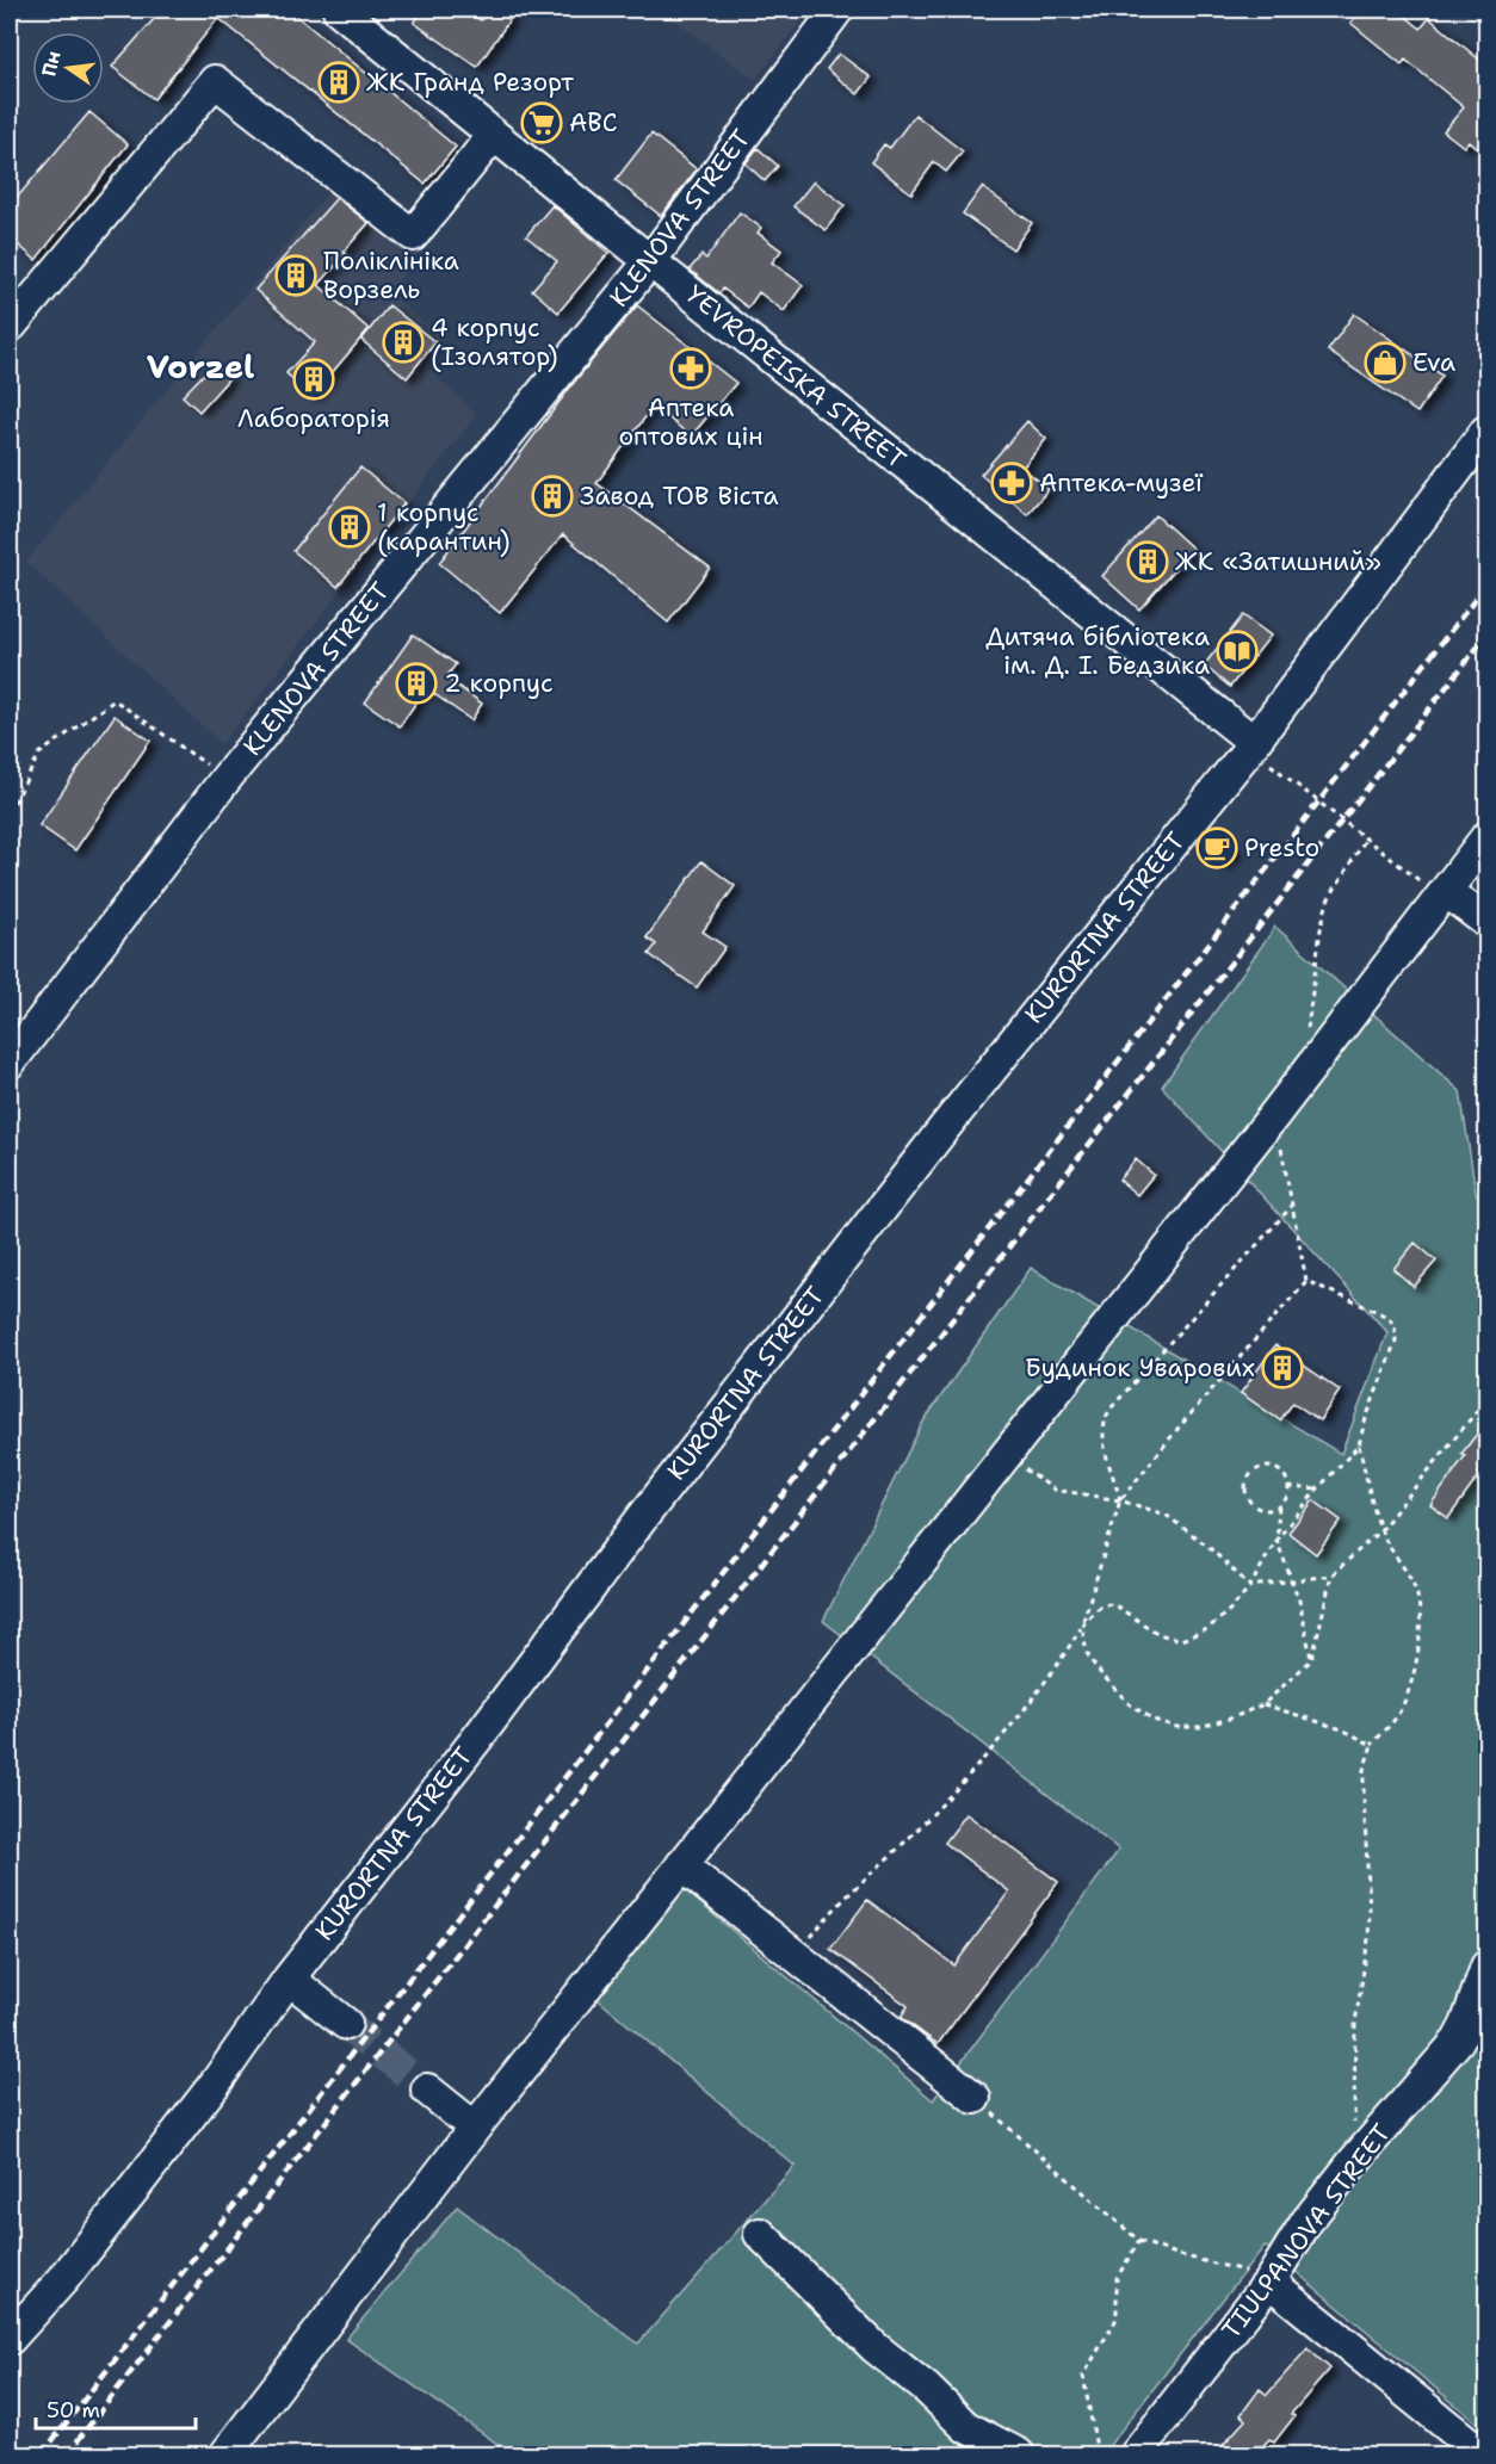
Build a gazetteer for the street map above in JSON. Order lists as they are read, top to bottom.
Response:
{
  "streets": {
    "street": [
      "KLENOVA STREET",
      "YEVROPEISKA STREET",
      "KURORTNA STREET",
      "TIULPANOVA STREET"
    ]
  },
  "crossings": [
    ["KLENOVA STREET", "YEVROPEISKA STREET"],
    ["YEVROPEISKA STREET", "KURORTNA STREET"]
  ],
  "districts": ["Vorzel"],
  "places": {
    "building": [
      "ЖК Гранд Резорт",
      "Поліклініка Ворзель",
      "4 корпус (Ізолятор)",
      "Лабораторія",
      "Завод ТОВ Віста",
      "1 корпус (карантин)",
      "ЖК «Затишний»",
      "2 корпус",
      "Будинок Уварових"
    ],
    "supermarket": ["ABC"],
    "shop": ["Eva"],
    "pharmacy": ["Аптека оптових цін", "Аптека-музеї"],
    "library": ["Дитяча бібліотека ім. Д. І. Бедзика"],
    "cafe": ["Presto"]
  },
  "scale_bar": "50 m",
  "north": "left"
}
